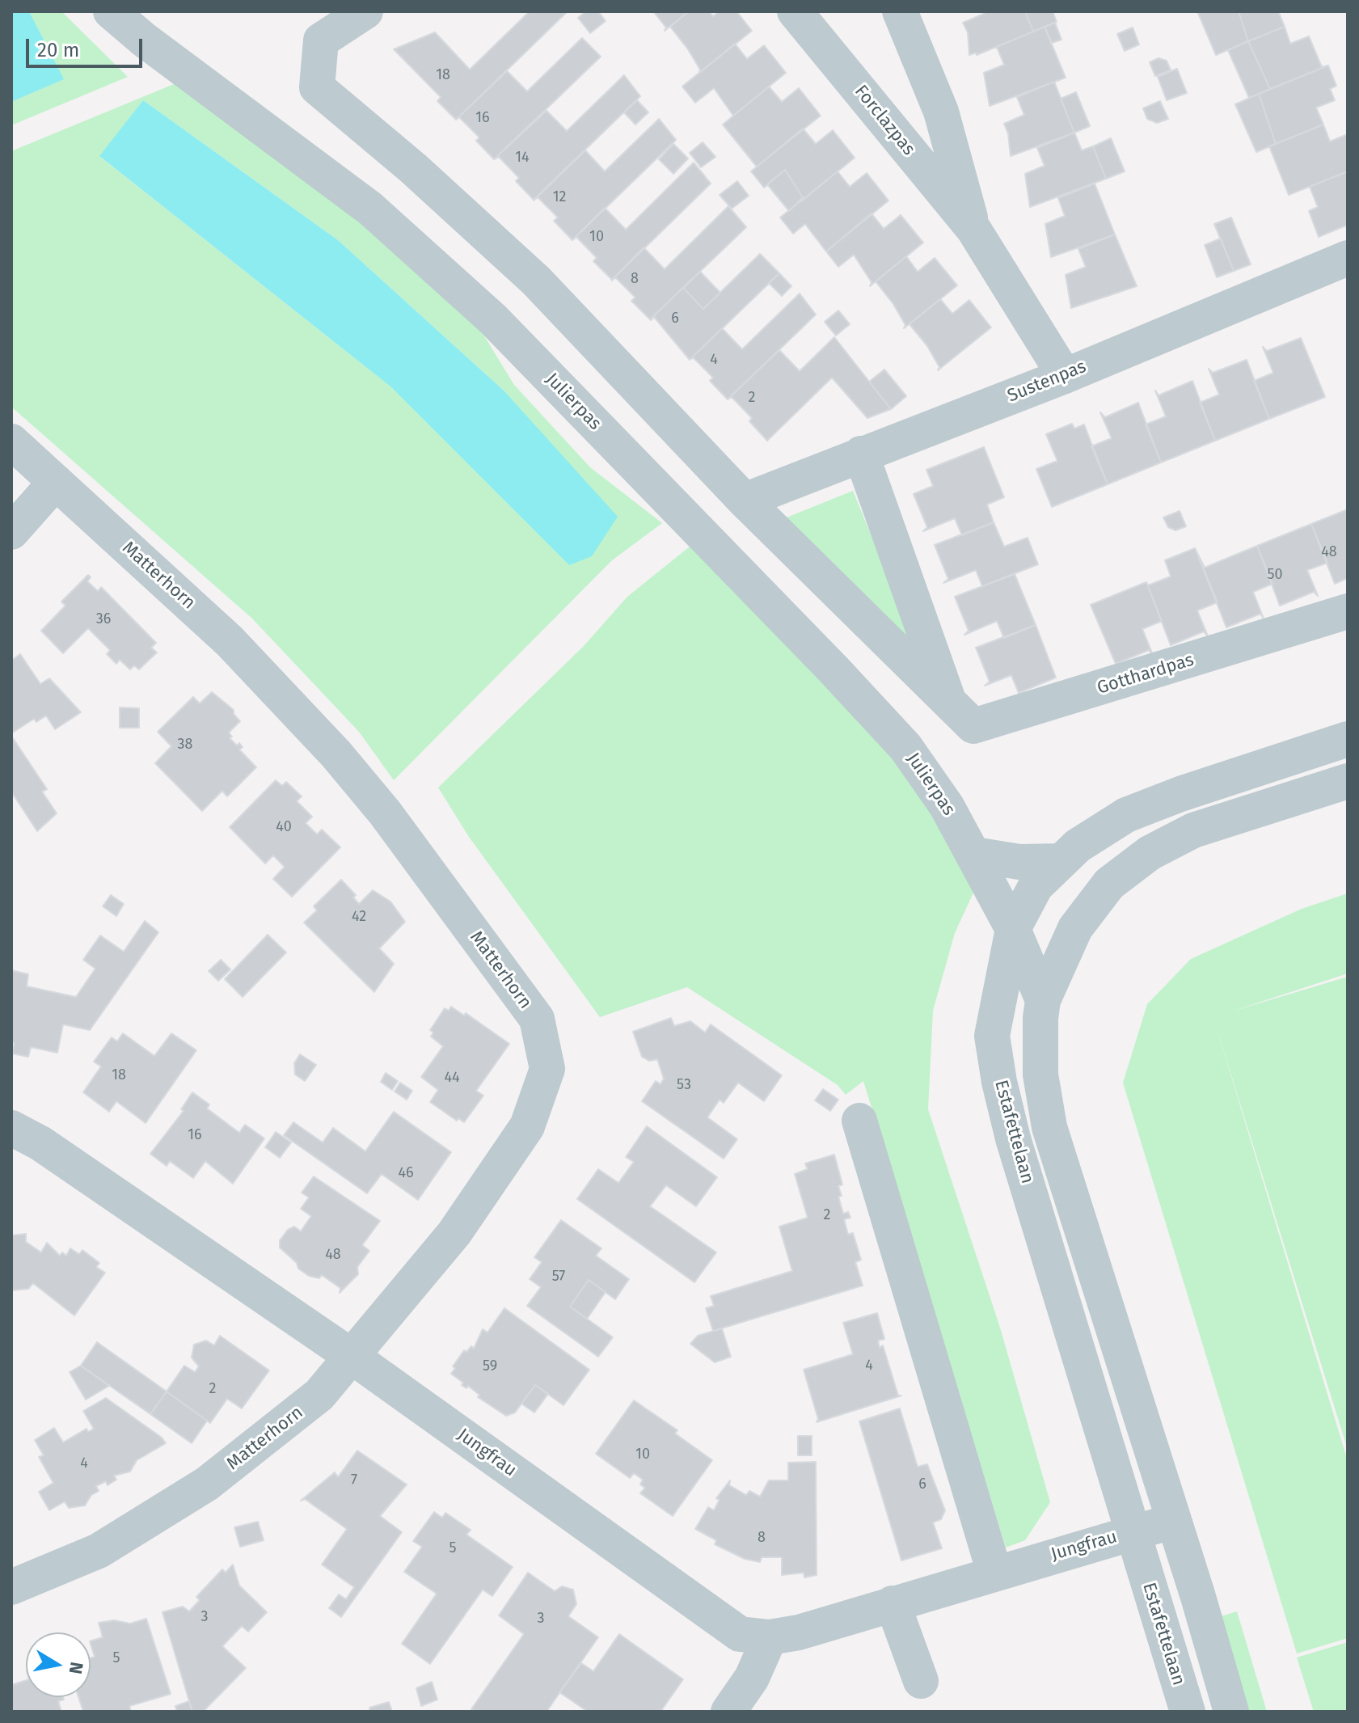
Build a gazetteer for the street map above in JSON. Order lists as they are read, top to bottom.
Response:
{
  "streets": {
    "street": [
      "Forclazpas",
      "Sustenpas",
      "Julierpas",
      "Matterhorn",
      "Gotthardpas",
      "Estafettelaan",
      "Jungfrau"
    ]
  },
  "crossings": [
    ["Forclazpas", "Sustenpas"],
    ["Sustenpas", "Gotthardpas"],
    ["Julierpas", "Estafettelaan"],
    ["Matterhorn", "Jungfrau"],
    ["Estafettelaan", "Jungfrau"]
  ],
  "house_numbers": [
    "18",
    "16",
    "14",
    "12",
    "10",
    "8",
    "6",
    "4",
    "2",
    "48",
    "50",
    "36",
    "38",
    "40",
    "42",
    "18",
    "44",
    "53",
    "16",
    "46",
    "2",
    "48",
    "57",
    "4",
    "59",
    "2",
    "10",
    "4",
    "7",
    "6",
    "8",
    "5",
    "3",
    "3",
    "5"
  ],
  "scale_bar": "20 m",
  "north": "right"
}
